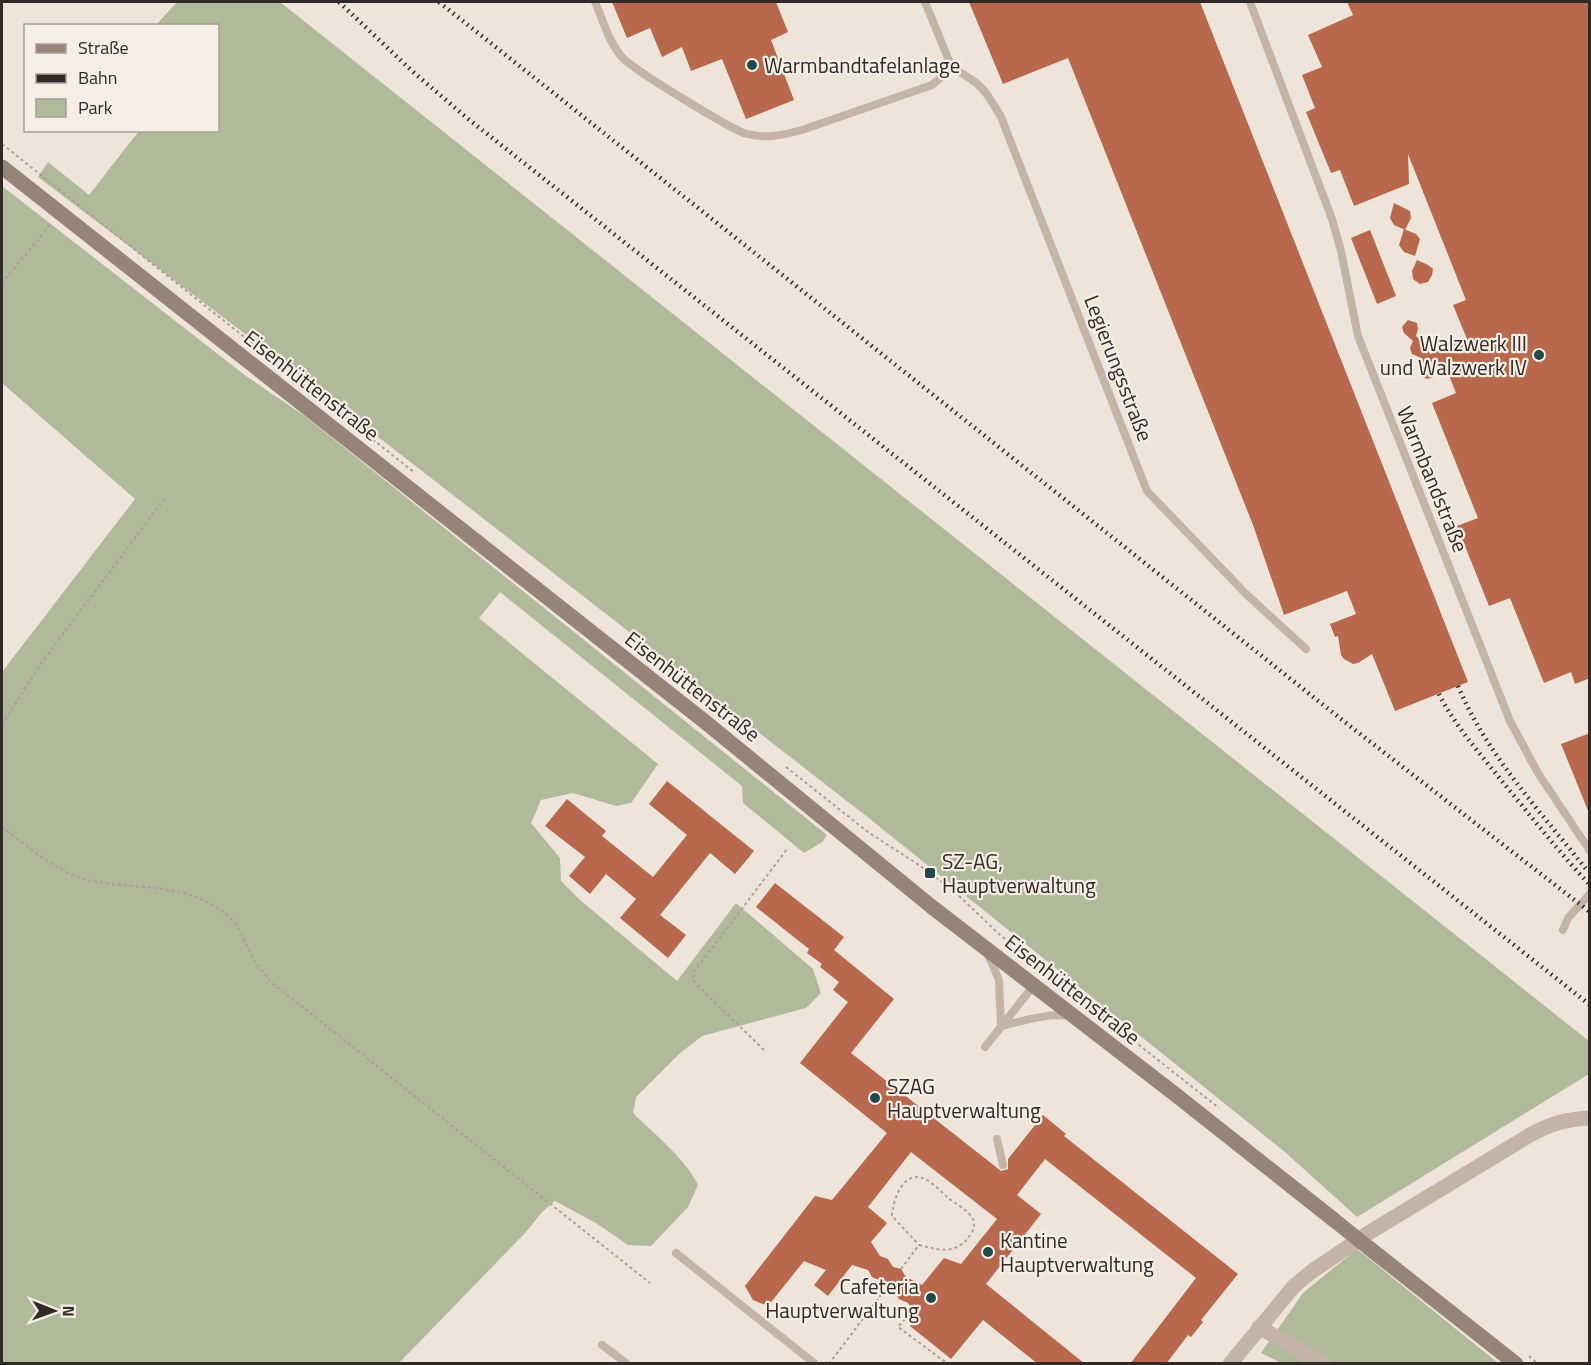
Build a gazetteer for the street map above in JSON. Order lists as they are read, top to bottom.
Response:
{
  "streets": {
    "street": ["Eisenhüttenstraße"],
    "lane": ["Legierungsstraße", "Warmbandstraße"]
  },
  "places": {
    "other": [
      "Warmbandtafelanlage",
      "Walzwerk III und Walzwerk IV",
      "SZAG Hauptverwaltung",
      "Kantine Hauptverwaltung",
      "Cafeteria Hauptverwaltung"
    ],
    "transit": ["SZ-AG, Hauptverwaltung"]
  },
  "legend": ["Straße", "Bahn", "Park"],
  "north": "right"
}
